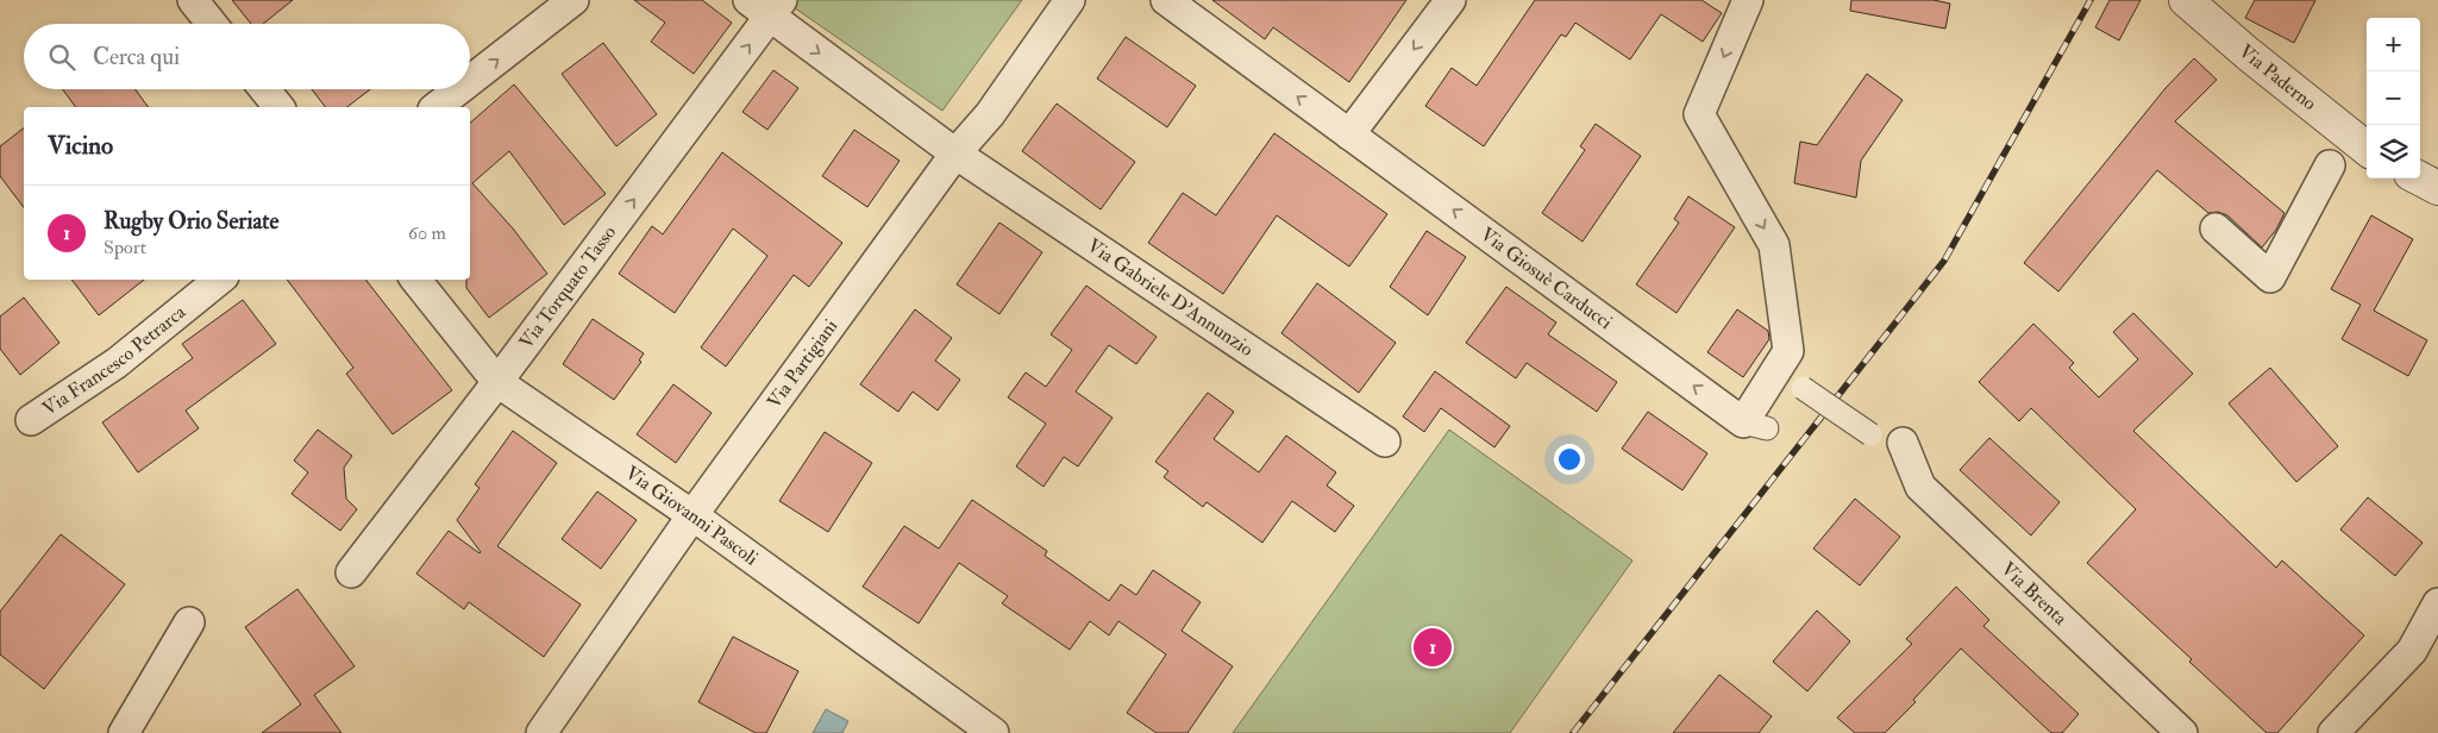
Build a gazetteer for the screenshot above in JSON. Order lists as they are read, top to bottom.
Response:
{
  "streets": {
    "street": [
      "Via Paderno",
      "Via Giosuè Carducci",
      "Via Torquato Tasso",
      "Via Gabriele D'Annunzio",
      "Via Francesco Petrarca",
      "Via Partigiani",
      "Via Giovanni Pascoli",
      "Via Brenta"
    ]
  },
  "crossings": [
    ["Via Torquato Tasso", "Via Gabriele D'Annunzio"],
    ["Via Torquato Tasso", "Via Giovanni Pascoli"],
    ["Via Gabriele D'Annunzio", "Via Partigiani"],
    ["Via Partigiani", "Via Giovanni Pascoli"]
  ],
  "page": {
    "map_buttons": ["+", "−"],
    "search": "Cerca qui",
    "heading": "Vicino",
    "list": [
      {
        "mark": "1",
        "name": "Rugby Orio Seriate",
        "note": "Sport",
        "value": "60 m"
      }
    ],
    "pins": "1"
  }
}
